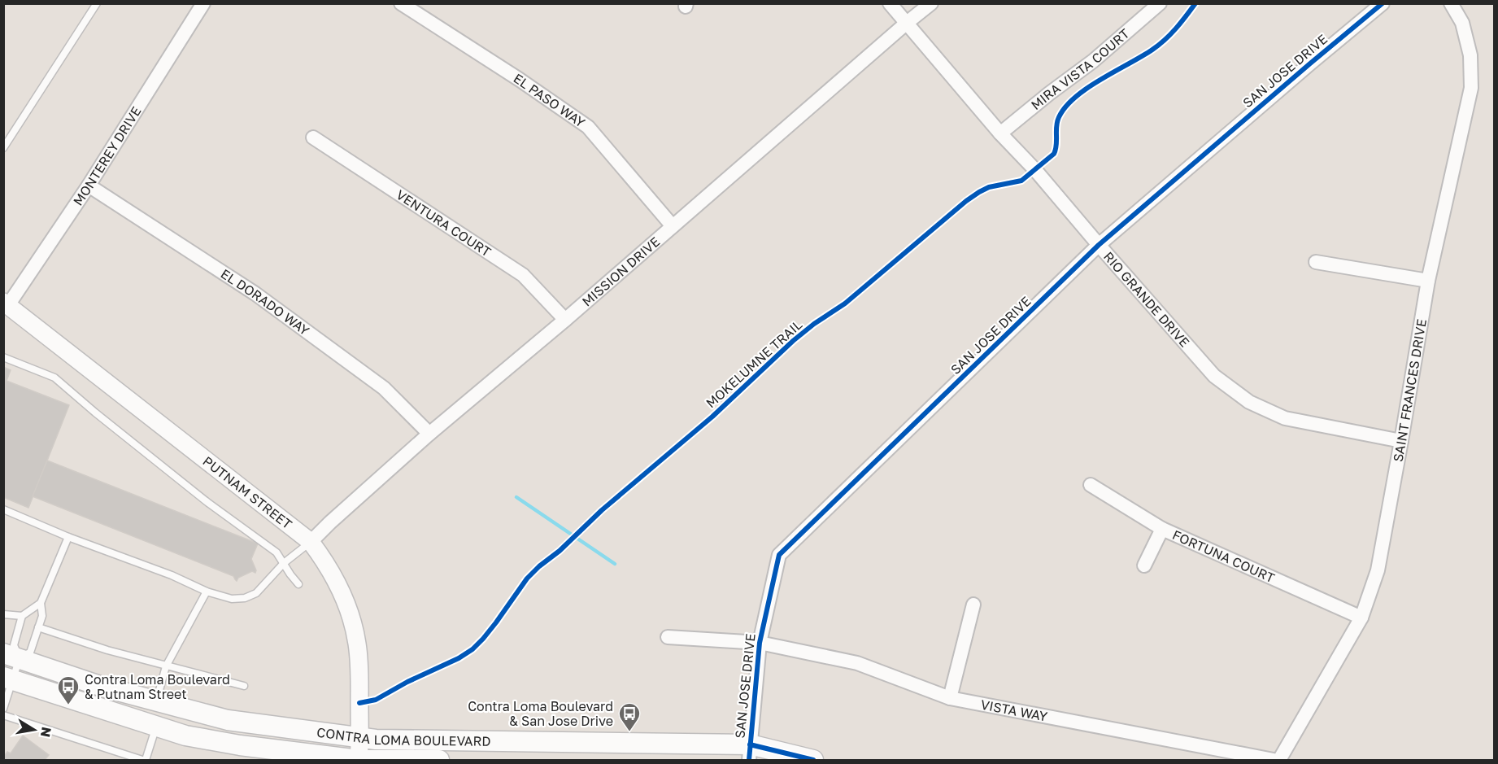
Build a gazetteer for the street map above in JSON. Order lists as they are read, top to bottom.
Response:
{
  "streets": {
    "main road": ["CONTRA LOMA BOULEVARD"],
    "street": [
      "MIRA VISTA COURT",
      "SAN JOSE DRIVE",
      "EL PASO WAY",
      "MONTEREY DRIVE",
      "VENTURA COURT",
      "MISSION DRIVE",
      "RIO GRANDE DRIVE",
      "EL DORADO WAY",
      "SAINT FRANCES DRIVE",
      "PUTNAM STREET",
      "FORTUNA COURT",
      "VISTA WAY"
    ],
    "cycle path": ["MOKELUMNE TRAIL"]
  },
  "crossings": [
    ["MIRA VISTA COURT", "RIO GRANDE DRIVE"],
    ["SAN JOSE DRIVE", "RIO GRANDE DRIVE"],
    ["SAN JOSE DRIVE", "VISTA WAY"],
    ["SAN JOSE DRIVE", "CONTRA LOMA BOULEVARD"],
    ["EL PASO WAY", "MISSION DRIVE"],
    ["MONTEREY DRIVE", "EL DORADO WAY"],
    ["MONTEREY DRIVE", "PUTNAM STREET"],
    ["VENTURA COURT", "MISSION DRIVE"],
    ["MISSION DRIVE", "RIO GRANDE DRIVE"],
    ["MISSION DRIVE", "EL DORADO WAY"],
    ["MISSION DRIVE", "PUTNAM STREET"],
    ["RIO GRANDE DRIVE", "SAINT FRANCES DRIVE"],
    ["SAINT FRANCES DRIVE", "FORTUNA COURT"],
    ["PUTNAM STREET", "CONTRA LOMA BOULEVARD"]
  ],
  "places": {
    "bus stop": ["Contra Loma Boulevard & Putnam Street", "Contra Loma Boulevard & San Jose Drive"]
  },
  "north": "right"
}
